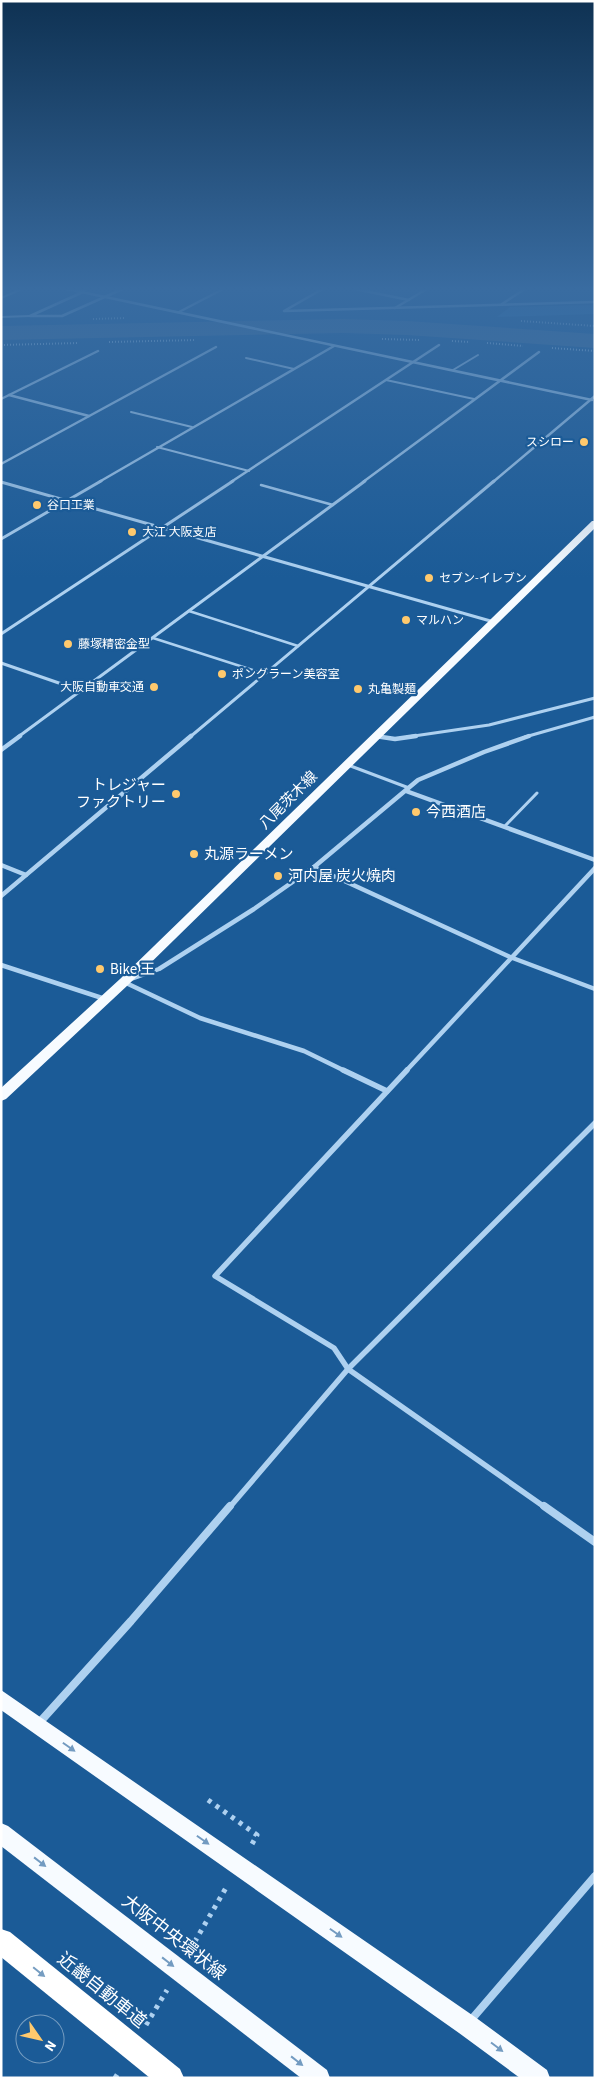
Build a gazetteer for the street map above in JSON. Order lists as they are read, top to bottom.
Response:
{
  "streets": {
    "highway": ["近畿自動車道"],
    "main road": ["八尾茨木線", "大阪中央環状線"]
  },
  "one_way": ["大阪中央環状線", "近畿自動車道"],
  "places": [
    "スシロー",
    "谷口工業",
    "大江 大阪支店",
    "セブン-イレブン",
    "マルハン",
    "藤塚精密金型",
    "ポングラーン美容室",
    "大阪自動車交通",
    "丸亀製麺",
    "トレジャー ファクトリー",
    "今西酒店",
    "丸源ラーメン",
    "河内屋 炭火焼肉",
    "Bike 王"
  ],
  "north": "bottom right"
}
